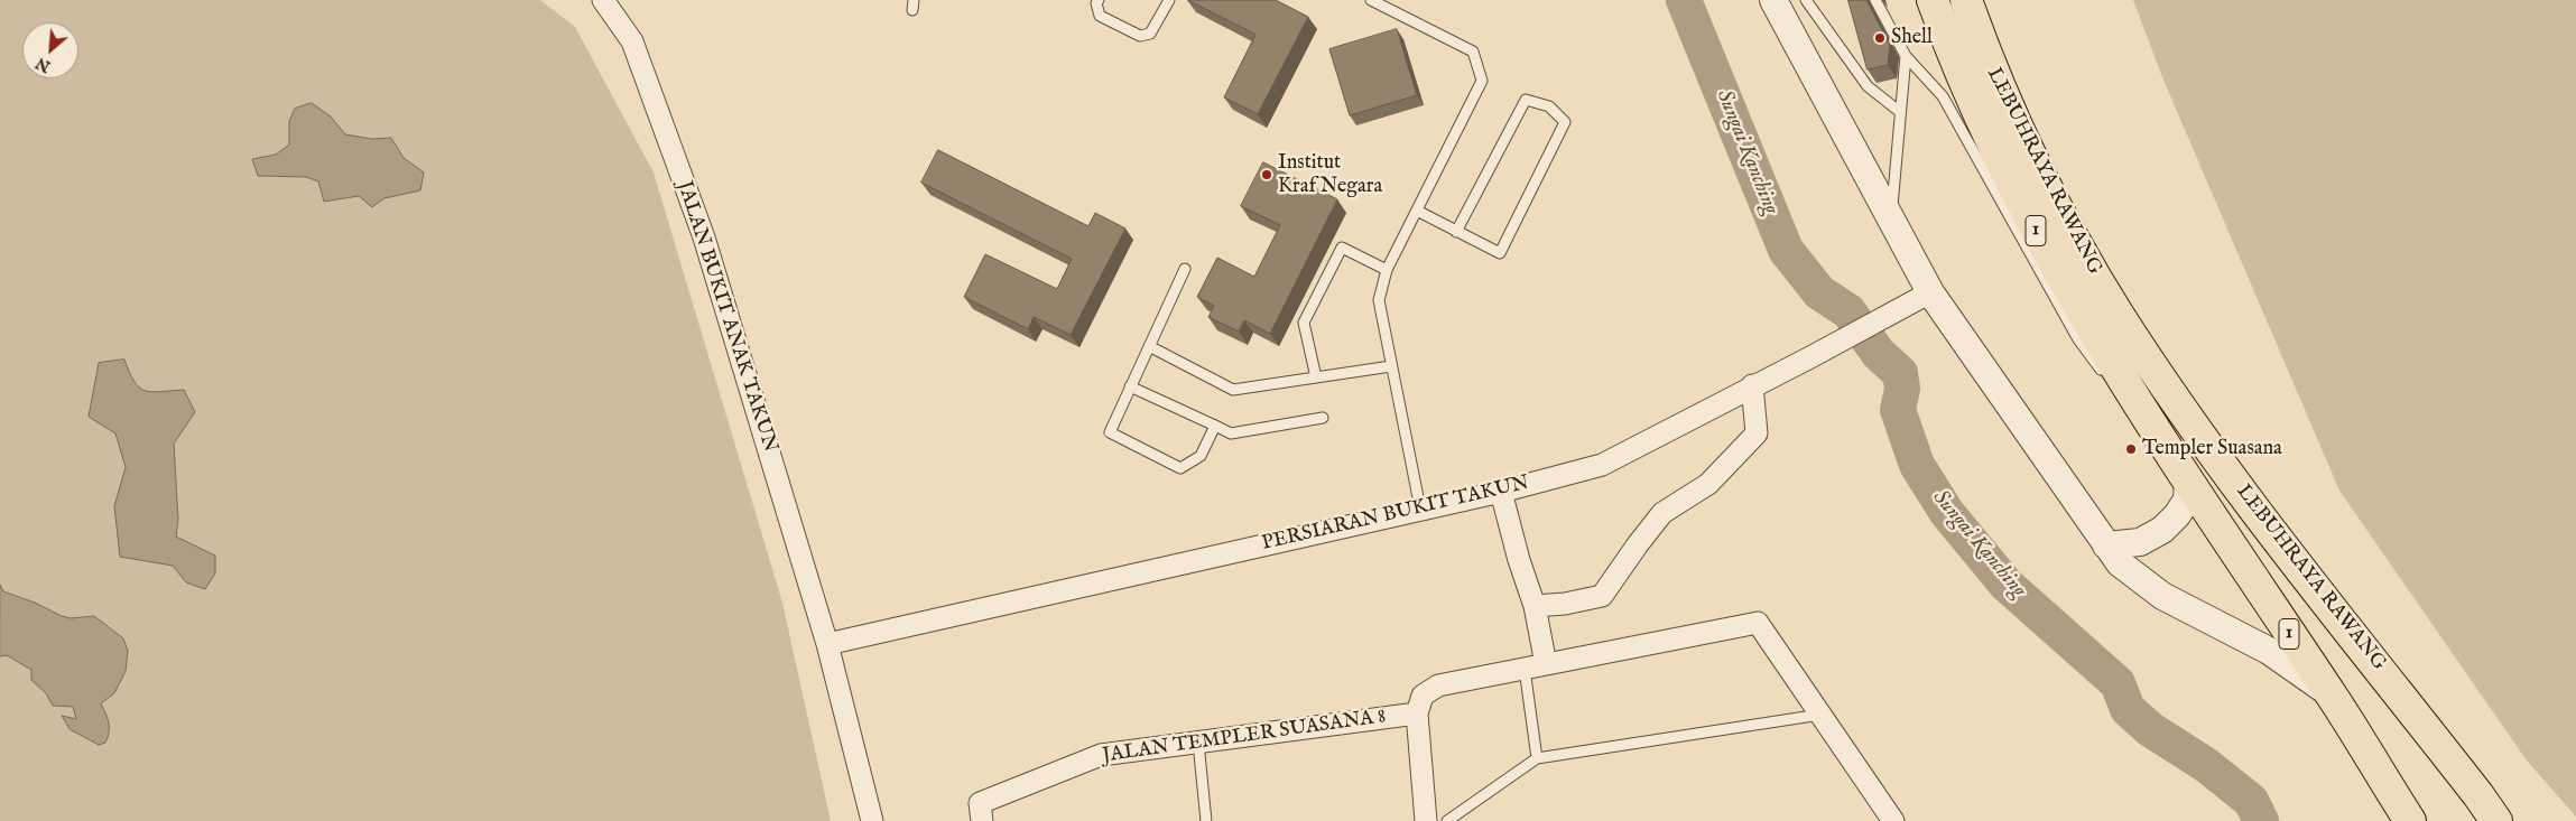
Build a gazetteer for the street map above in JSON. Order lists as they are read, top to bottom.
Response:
{
  "streets": {
    "highway": ["LEBUHRAYA RAWANG", "1"],
    "street": ["JALAN BUKIT ANAK TAKUN", "PERSIARAN BUKIT TAKUN", "JALAN TEMPLER SUASANA 8"]
  },
  "crossings": [
    ["JALAN BUKIT ANAK TAKUN", "PERSIARAN BUKIT TAKUN"]
  ],
  "water": ["Sungai Kanching"],
  "places": ["Shell", "Institut Kraf Negara", "Templer Suasana"],
  "north": "bottom left"
}
